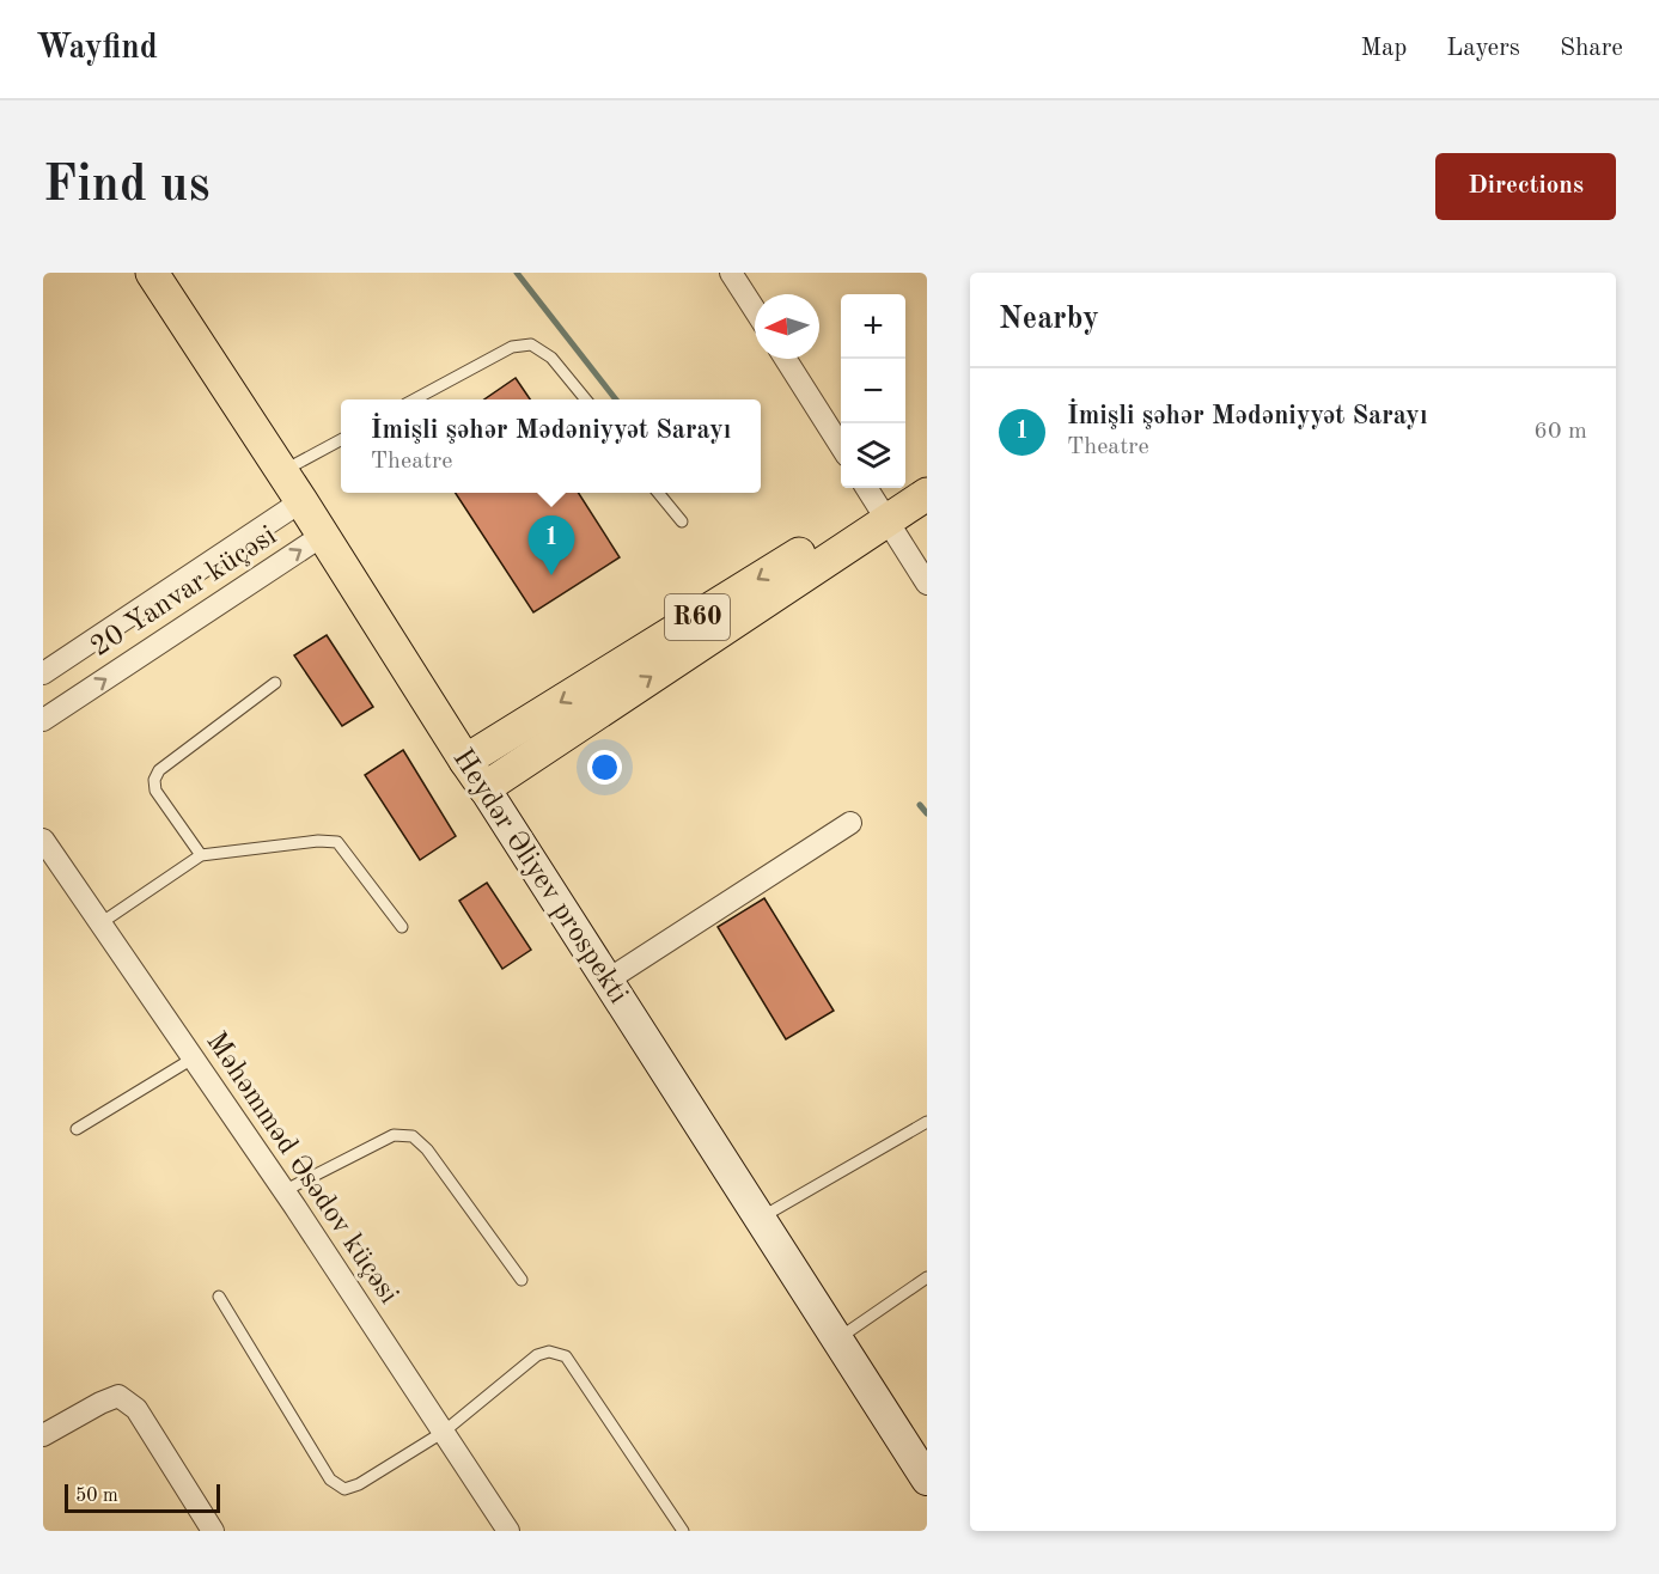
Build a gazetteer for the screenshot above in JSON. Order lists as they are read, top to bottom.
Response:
{
  "streets": {
    "main road": ["R60", "Heydər Əliyev prospekti"],
    "street": ["20 Yanvar küçəsi", "Məhəmməd Əsədov küçəsi"]
  },
  "crossings": [
    ["20 Yanvar küçəsi", "Heydər Əliyev prospekti"],
    ["R60", "Heydər Əliyev prospekti"]
  ],
  "scale_bar": "50 m",
  "north": "left",
  "page": {
    "header": "Wayfind",
    "nav": ["Map", "Layers", "Share"],
    "buttons": "Directions",
    "title": "Find us",
    "heading": "Nearby",
    "map_buttons": ["+", "−"],
    "list": [
      {
        "mark": "1",
        "name": "İmişli şəhər Mədəniyyət Sarayı",
        "note": "Theatre",
        "value": "60 m"
      }
    ],
    "popup": ["İmişli şəhər Mədəniyyət Sarayı", "Theatre"],
    "pins": "1",
    "scale": "50 m"
  }
}
